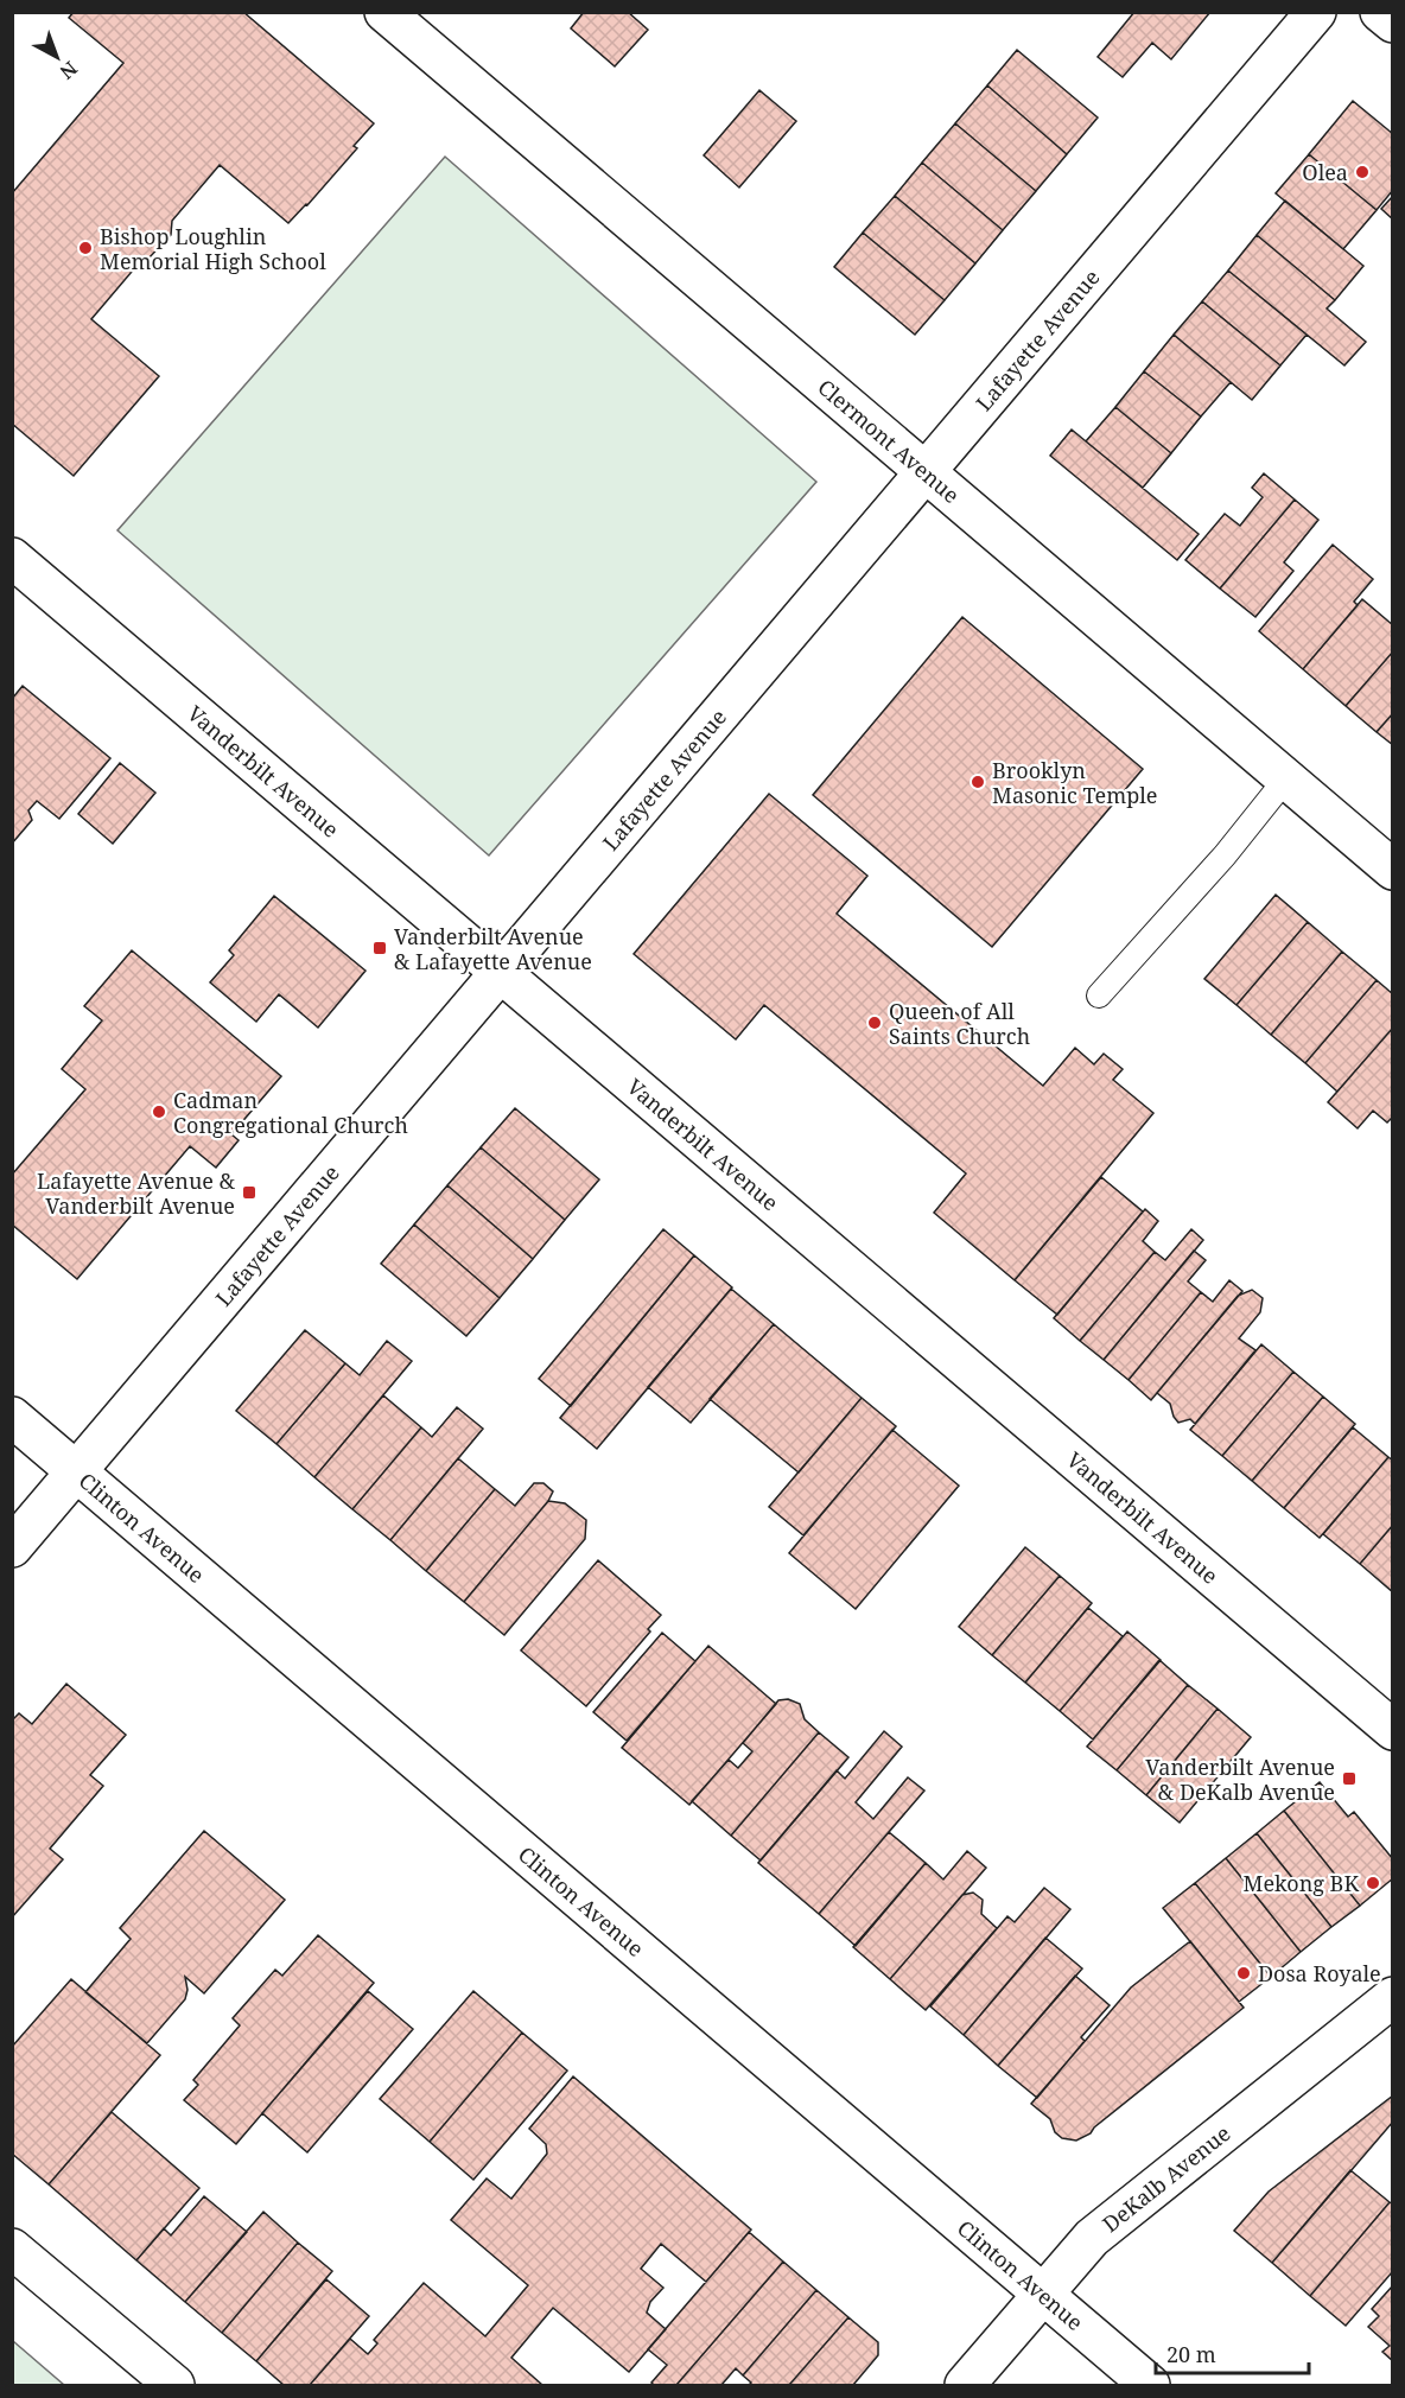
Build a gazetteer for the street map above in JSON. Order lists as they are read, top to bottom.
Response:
{
  "streets": {
    "main road": [
      "Lafayette Avenue",
      "Clermont Avenue",
      "Vanderbilt Avenue",
      "Clinton Avenue",
      "DeKalb Avenue"
    ]
  },
  "crossings": [
    ["Lafayette Avenue", "Clermont Avenue"],
    ["Lafayette Avenue", "Vanderbilt Avenue"],
    ["Lafayette Avenue", "Clinton Avenue"],
    ["Clinton Avenue", "DeKalb Avenue"]
  ],
  "places": {
    "other": [
      "Olea",
      "Bishop Loughlin Memorial High School",
      "Brooklyn Masonic Temple",
      "Queen of All Saints Church",
      "Cadman Congregational Church",
      "Mekong BK",
      "Dosa Royale"
    ],
    "transit": ["Vanderbilt Avenue & Lafayette Avenue", "Lafayette Avenue & Vanderbilt Avenue", "Vanderbilt Avenue & DeKalb Avenue"]
  },
  "scale_bar": "20 m",
  "north": "bottom right"
}
